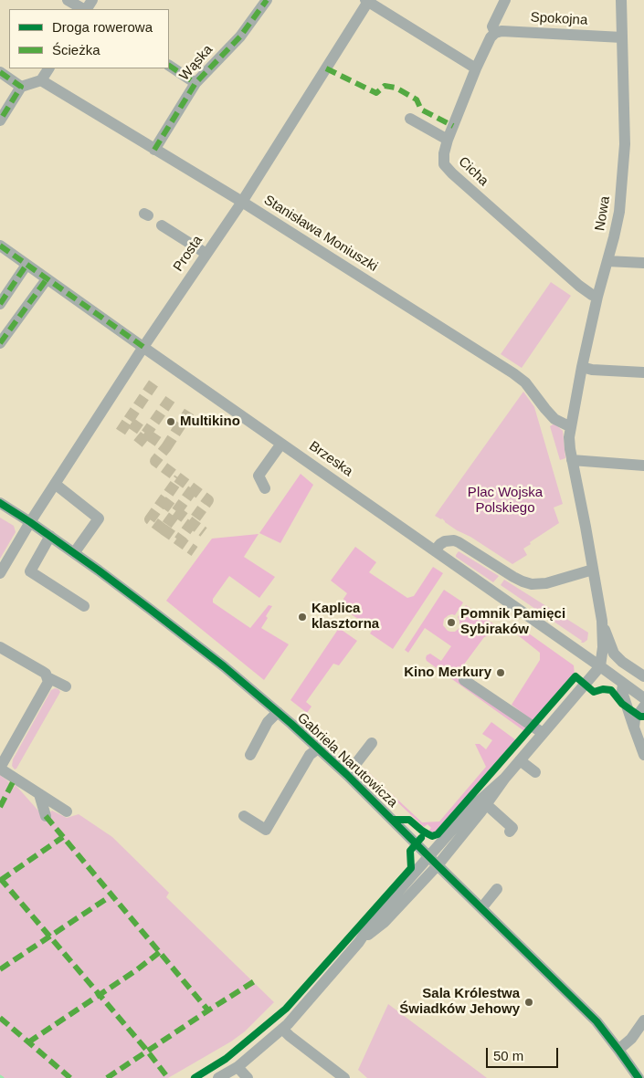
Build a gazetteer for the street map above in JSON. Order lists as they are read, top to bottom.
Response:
{
  "streets": {
    "street": [
      "Spokojna",
      "Wąska",
      "Cicha",
      "Nowa",
      "Stanisława Moniuszki",
      "Prosta",
      "Brzeska",
      "Gabriela Narutowicza"
    ]
  },
  "crossings": [
    ["Spokojna", "Cicha"],
    ["Spokojna", "Nowa"],
    ["Wąska", "Stanisława Moniuszki"],
    ["Cicha", "Nowa"],
    ["Nowa", "Stanisława Moniuszki"],
    ["Stanisława Moniuszki", "Prosta"],
    ["Prosta", "Brzeska"],
    ["Prosta", "Gabriela Narutowicza"]
  ],
  "parks": ["Plac Wojska Polskiego"],
  "places": [
    "Multikino",
    "Kaplica klasztorna",
    "Pomnik Pamięci Sybiraków",
    "Kino Merkury",
    "Sala Królestwa Świadków Jehowy"
  ],
  "legend": ["Droga rowerowa", "Ścieżka"],
  "scale_bar": "50 m"
}
